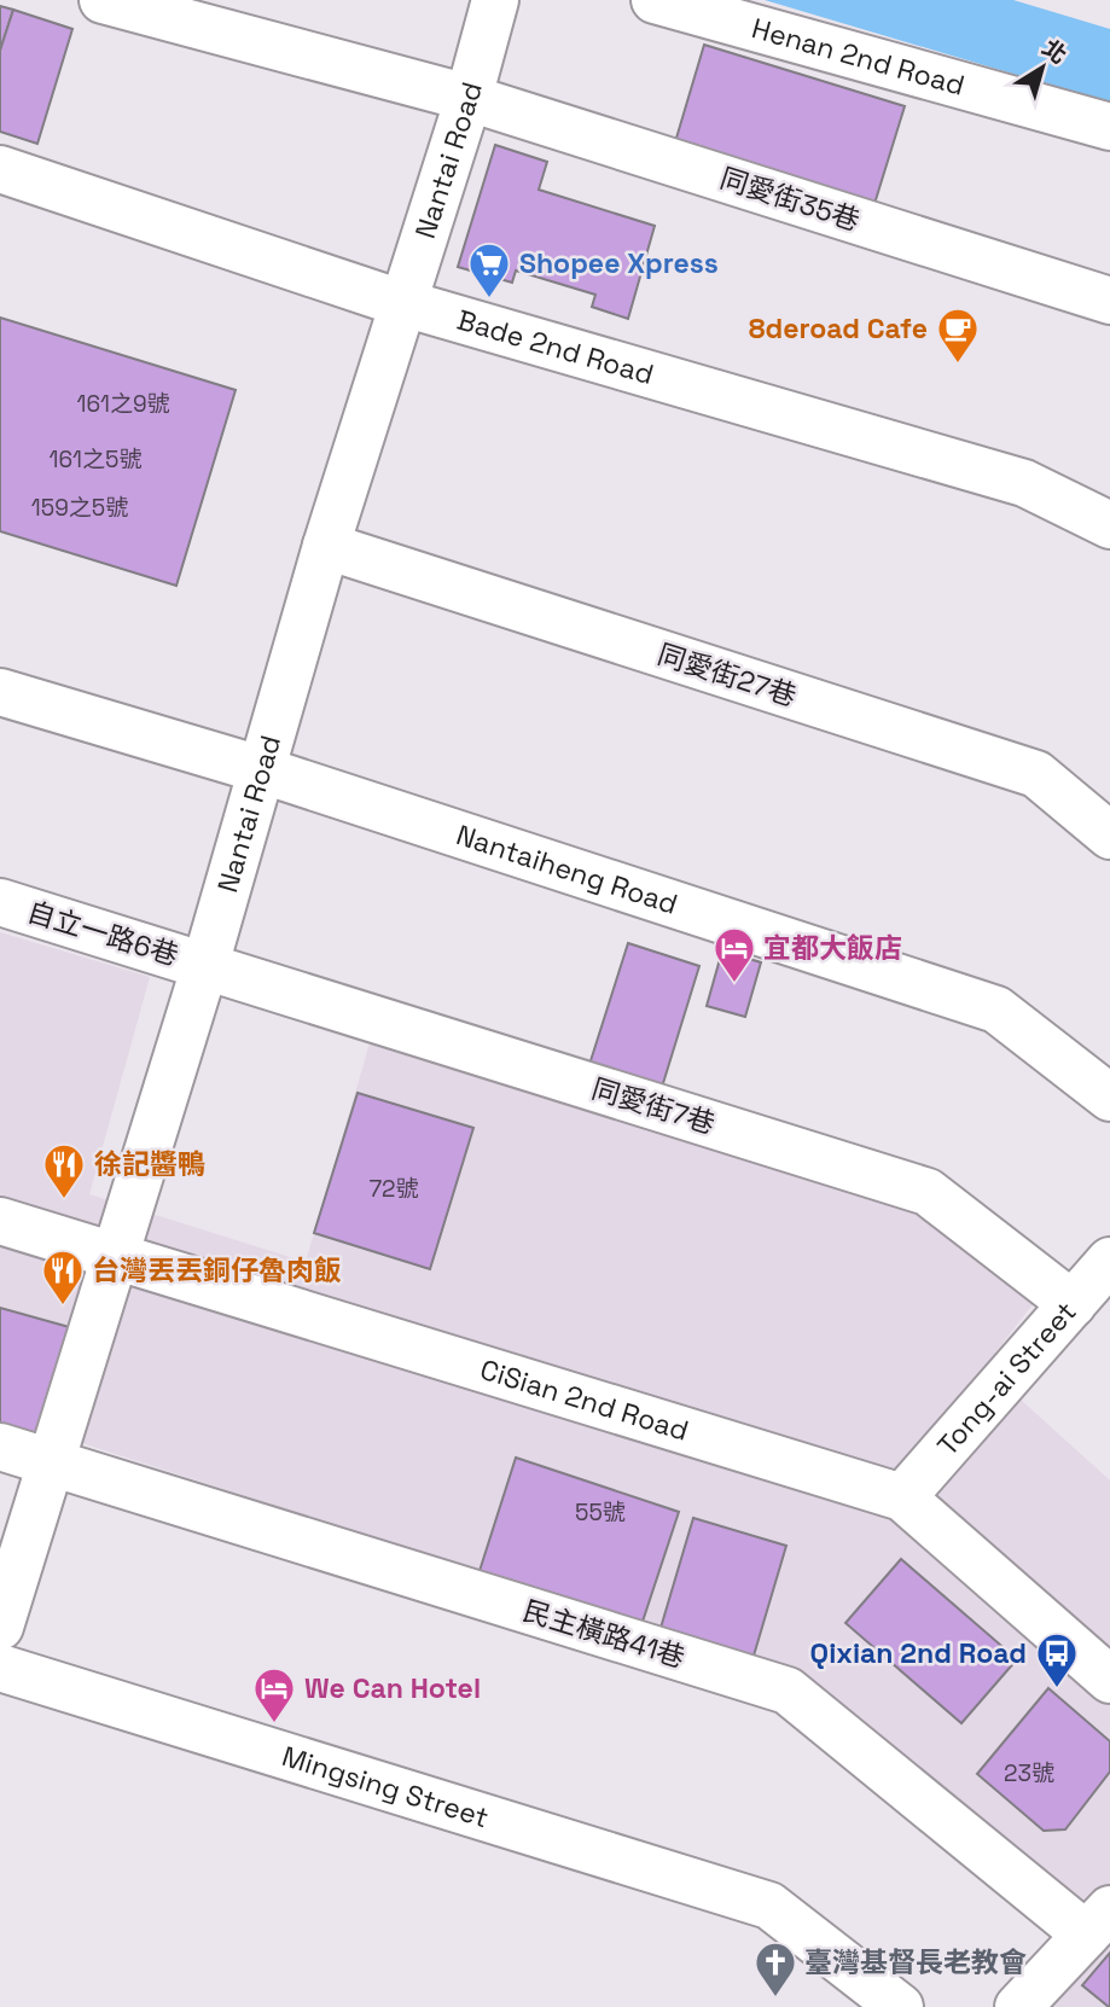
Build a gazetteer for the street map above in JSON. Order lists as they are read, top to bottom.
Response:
{
  "streets": {
    "street": [
      "Henan 2nd Road",
      "Nantai Road",
      "同愛街35巷",
      "Bade 2nd Road",
      "同愛街27巷",
      "Nantaiheng Road",
      "自立一路6巷",
      "同愛街7巷",
      "Tong-ai Street",
      "CiSian 2nd Road",
      "民主橫路41巷"
    ]
  },
  "crossings": [
    ["Nantai Road", "同愛街35巷"],
    ["Nantai Road", "Bade 2nd Road"],
    ["Nantai Road", "同愛街27巷"],
    ["Nantai Road", "Nantaiheng Road"],
    ["Nantai Road", "自立一路6巷"],
    ["Nantai Road", "同愛街7巷"],
    ["Nantai Road", "CiSian 2nd Road"],
    ["Nantai Road", "民主橫路41巷"],
    ["自立一路6巷", "同愛街7巷"],
    ["同愛街7巷", "Tong-ai Street"],
    ["Tong-ai Street", "CiSian 2nd Road"]
  ],
  "places": {
    "supermarket": ["Shopee Xpress"],
    "cafe": ["8deroad Cafe"],
    "hotel": ["宜都大飯店", "We Can Hotel"],
    "restaurant": ["徐記醬鴨", "台灣丟丟銅仔魯肉飯"],
    "bus stop": ["Qixian 2nd Road"],
    "church": ["臺灣基督長老教會"]
  },
  "house_numbers": [
    "161之9號",
    "161之5號",
    "159之5號",
    "72號",
    "55號",
    "23號"
  ],
  "north": "top right"
}
